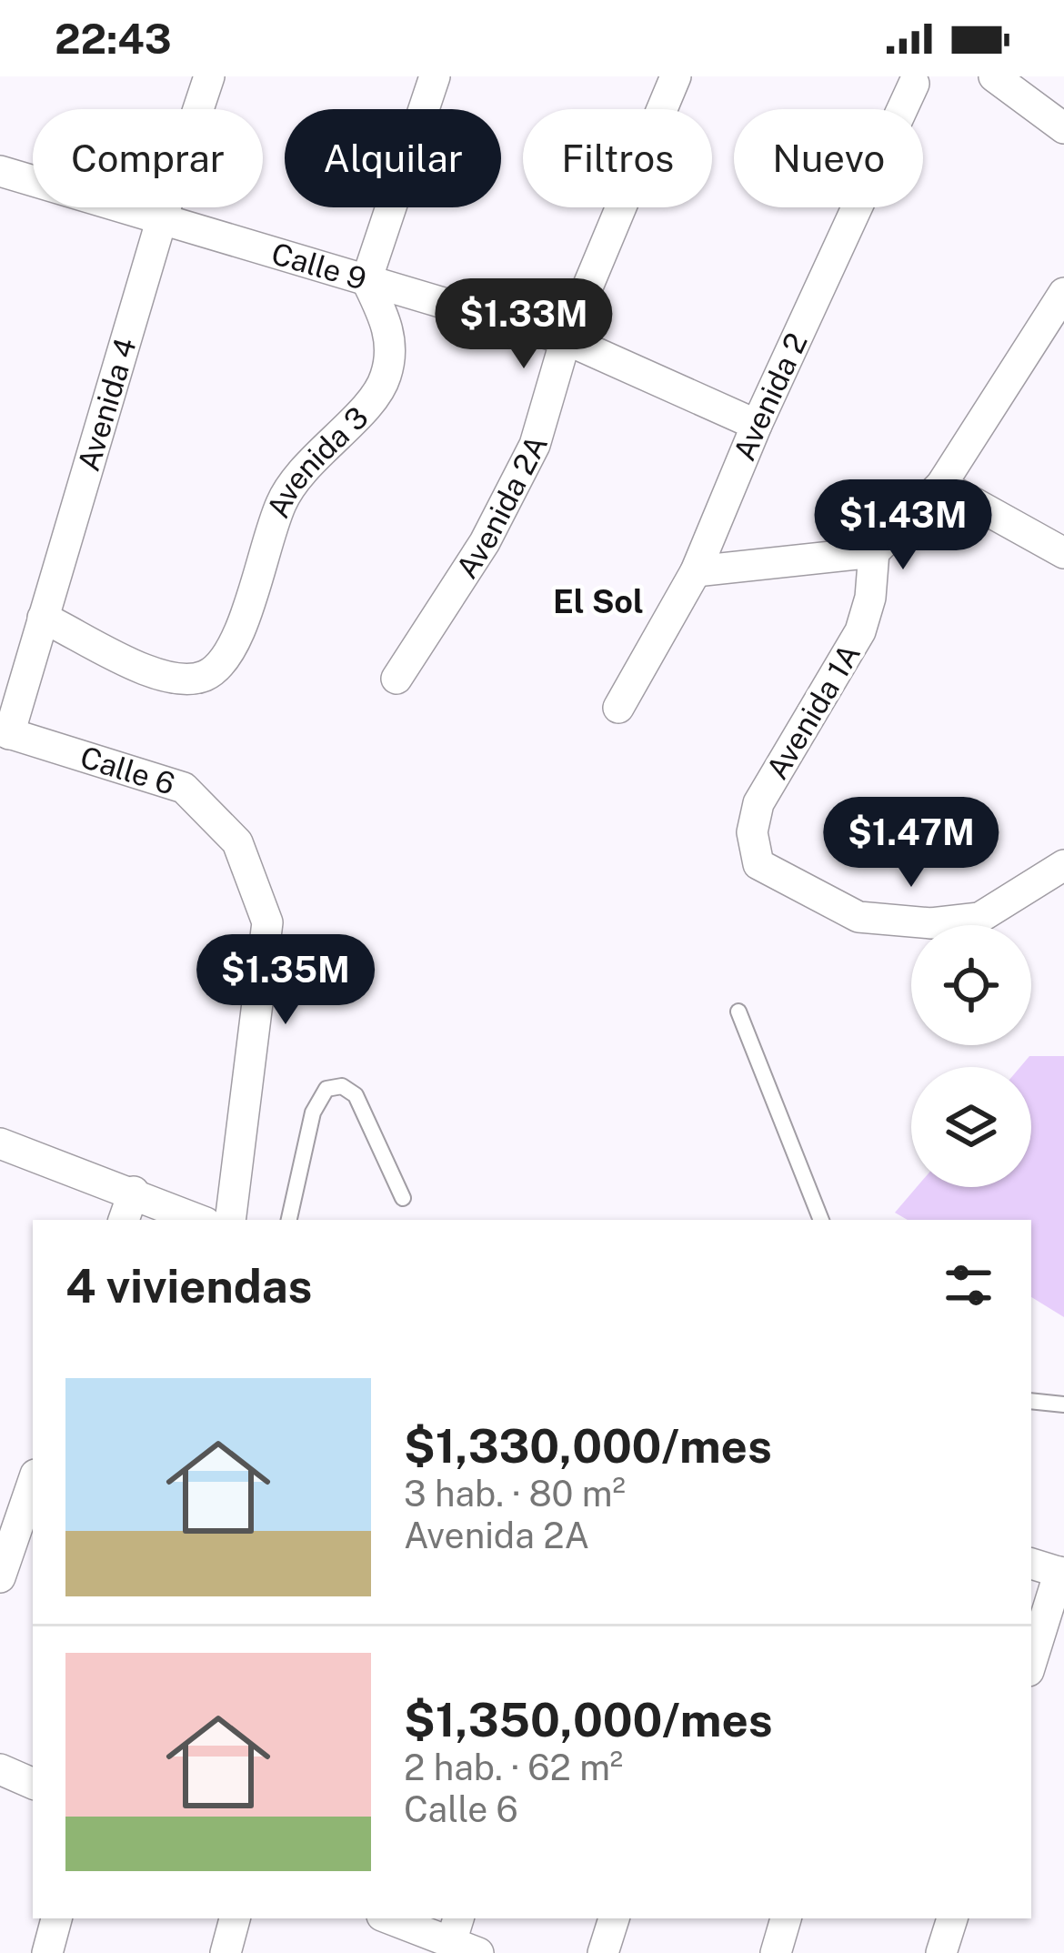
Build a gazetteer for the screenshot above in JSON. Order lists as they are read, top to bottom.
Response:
{
  "streets": {
    "street": [
      "Calle 9",
      "Avenida 2",
      "Avenida 4",
      "Avenida 3",
      "Avenida 2A",
      "Avenida 1A",
      "Calle 6"
    ]
  },
  "crossings": [
    ["Calle 9", "Avenida 2"],
    ["Calle 9", "Avenida 4"],
    ["Calle 9", "Avenida 3"],
    ["Calle 9", "Avenida 2A"],
    ["Avenida 4", "Avenida 3"],
    ["Avenida 4", "Calle 6"]
  ],
  "districts": ["El Sol"],
  "page": {
    "status": "22:43",
    "chip": [
      "Comprar",
      "Alquilar",
      "Filtros",
      "Nuevo"
    ],
    "price": [
      "$1.33M",
      "$1.43M",
      "$1.47M",
      "$1.35M"
    ],
    "heading": "4 viviendas",
    "list": [
      {
        "name": "$1,330,000/mes",
        "note": "3 hab. · 80 m² · Avenida 2A"
      },
      {
        "name": "$1,350,000/mes",
        "note": "2 hab. · 62 m² · Calle 6"
      }
    ]
  }
}
